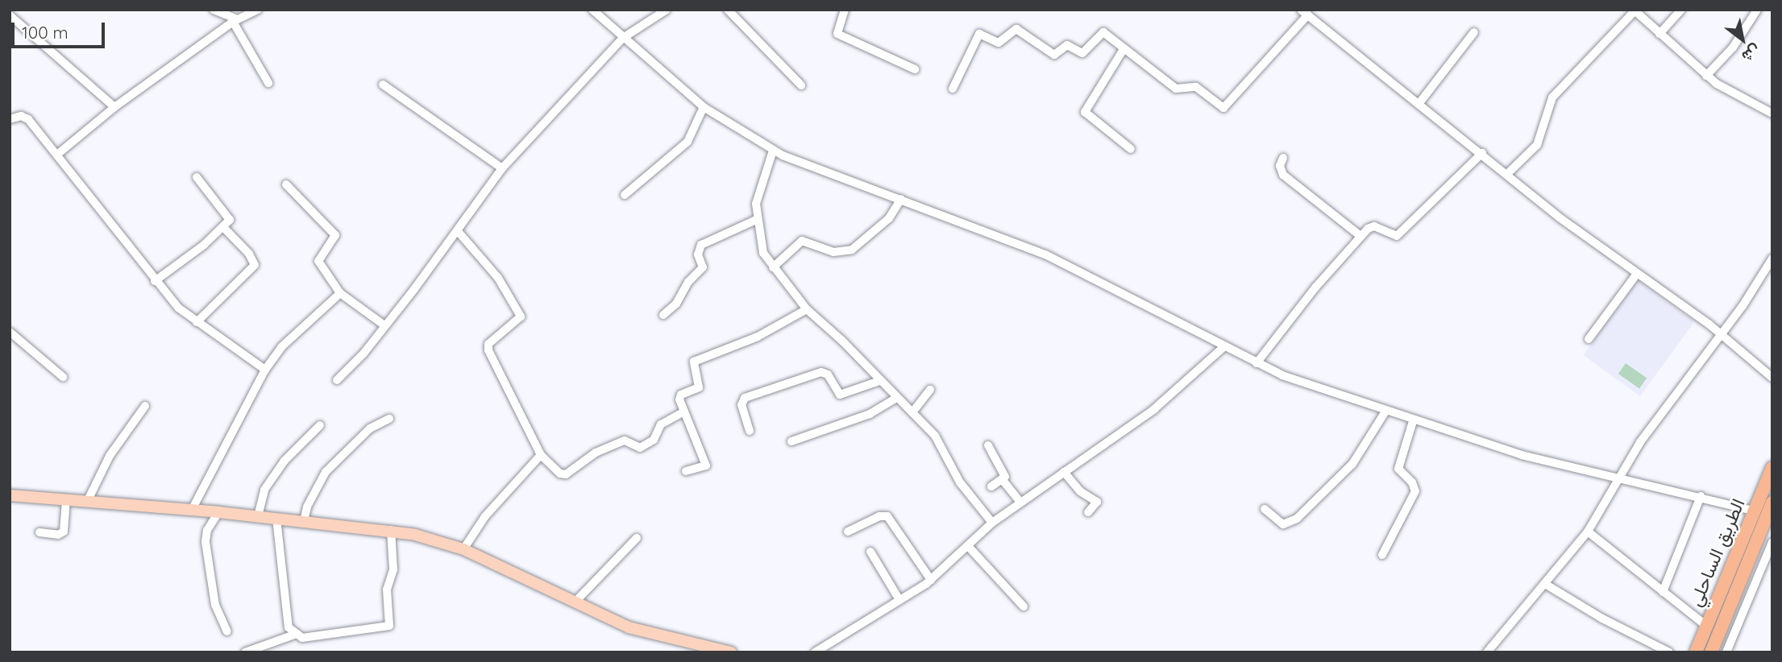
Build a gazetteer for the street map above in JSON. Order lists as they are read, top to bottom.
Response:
{
  "streets": {
    "highway": ["الطريق الساحلي"]
  },
  "scale_bar": "100 m",
  "north": "bottom right"
}
